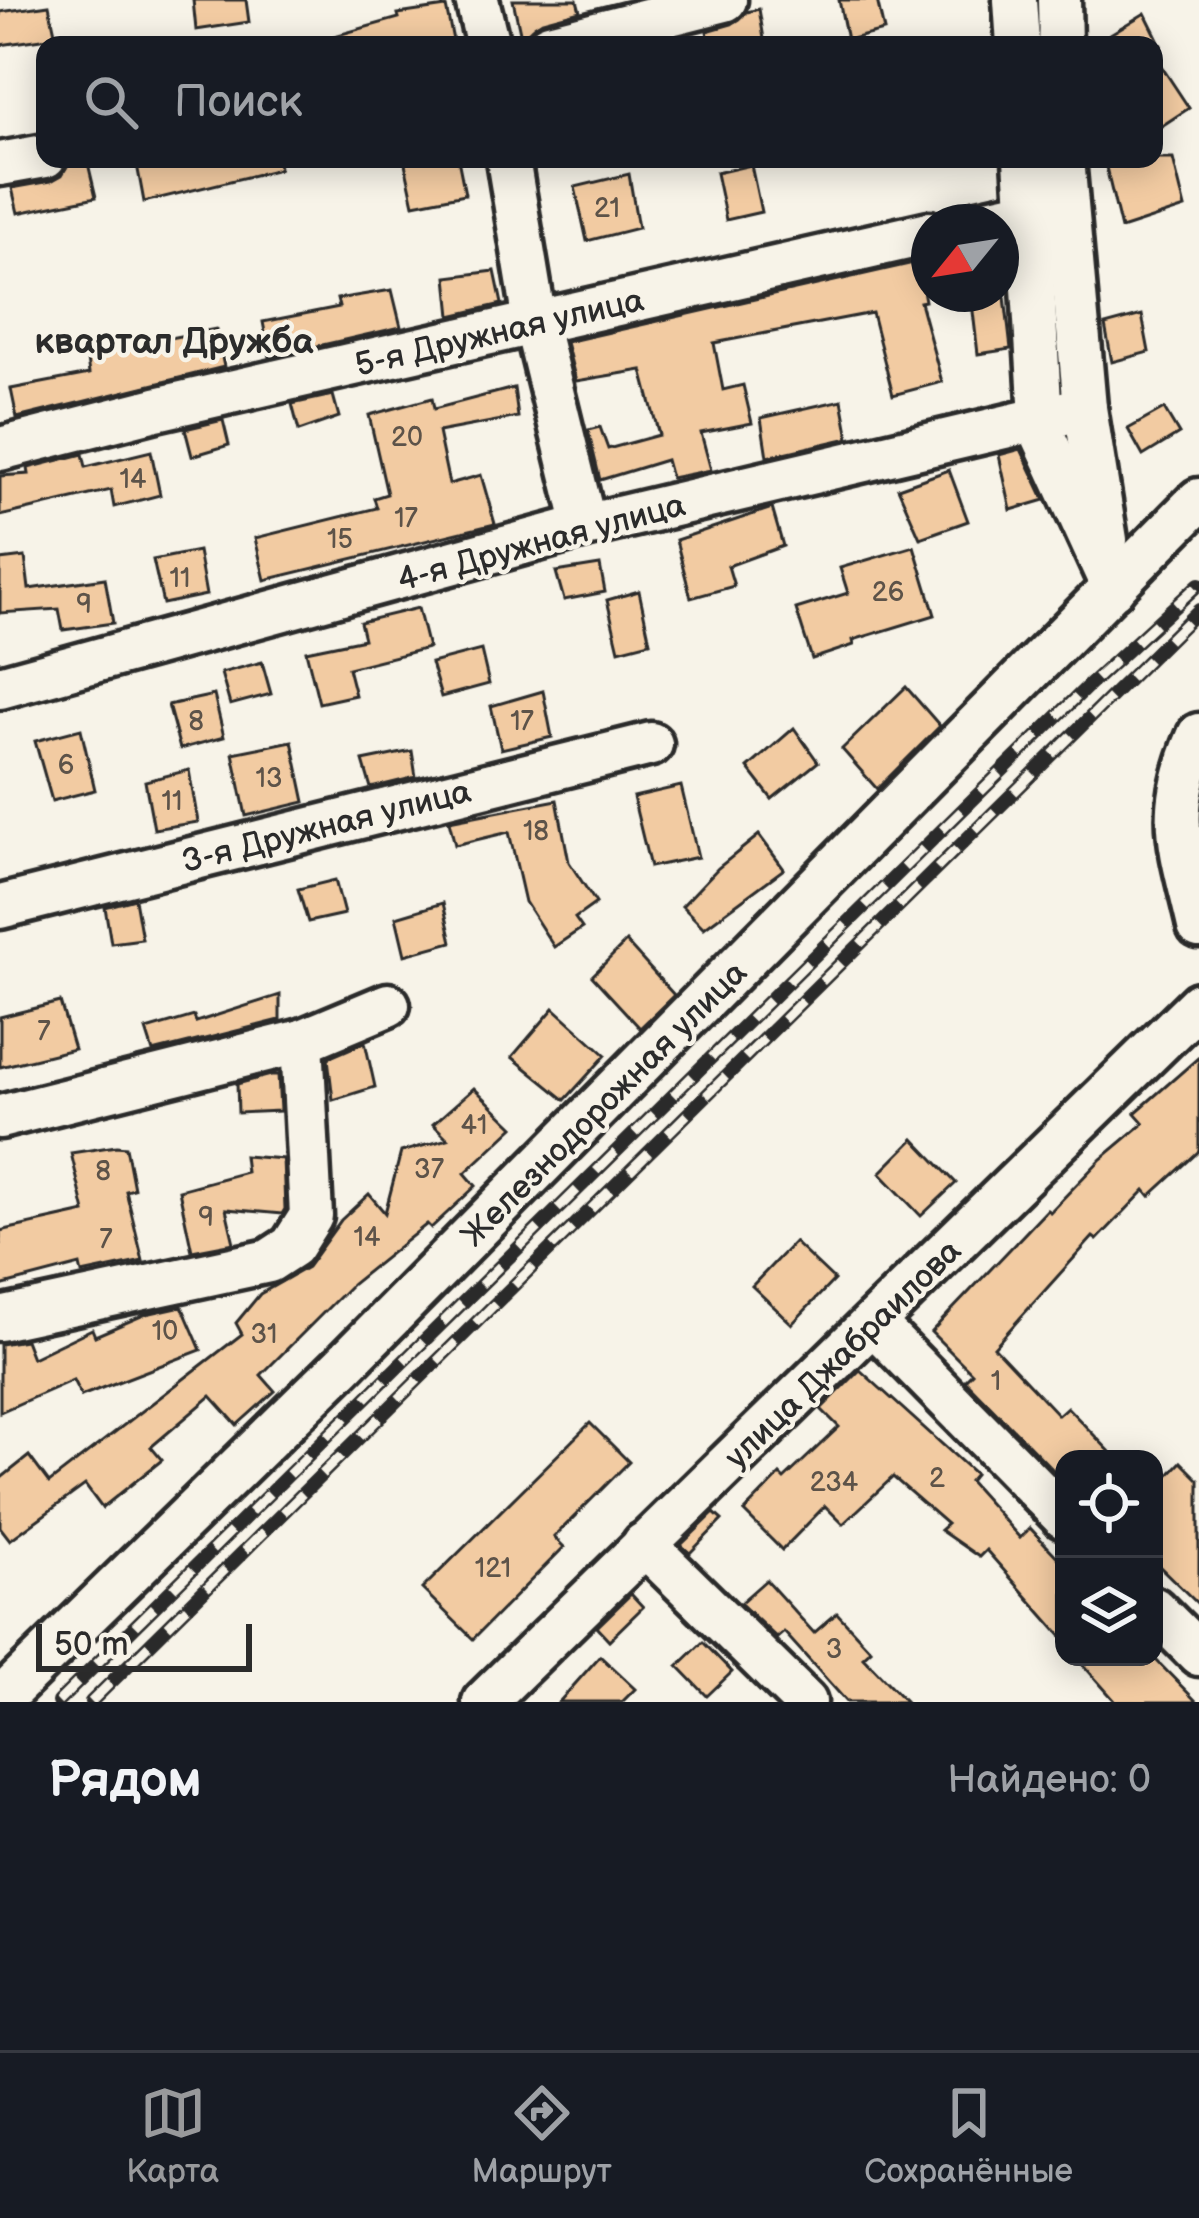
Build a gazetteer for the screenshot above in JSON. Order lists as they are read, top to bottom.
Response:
{
  "streets": {
    "street": [
      "5-я Дружная улица",
      "4-я Дружная улица",
      "3-я Дружная улица",
      "Железнодорожная улица",
      "улица Джабраилова"
    ]
  },
  "districts": ["квартал Дружба"],
  "house_numbers": [
    "21",
    "20",
    "14",
    "17",
    "15",
    "11",
    "26",
    "9",
    "8",
    "17",
    "6",
    "13",
    "11",
    "18",
    "7",
    "41",
    "37",
    "8",
    "9",
    "14",
    "7",
    "10",
    "31",
    "1",
    "2",
    "234",
    "121",
    "3"
  ],
  "scale_bar": "50 m",
  "north": "bottom left",
  "page": {
    "search": "Поиск",
    "scale": "50 m",
    "heading": ["Рядом", "Найдено: 0"],
    "nav": ["Карта", "Маршрут", "Сохранённые"]
  }
}
